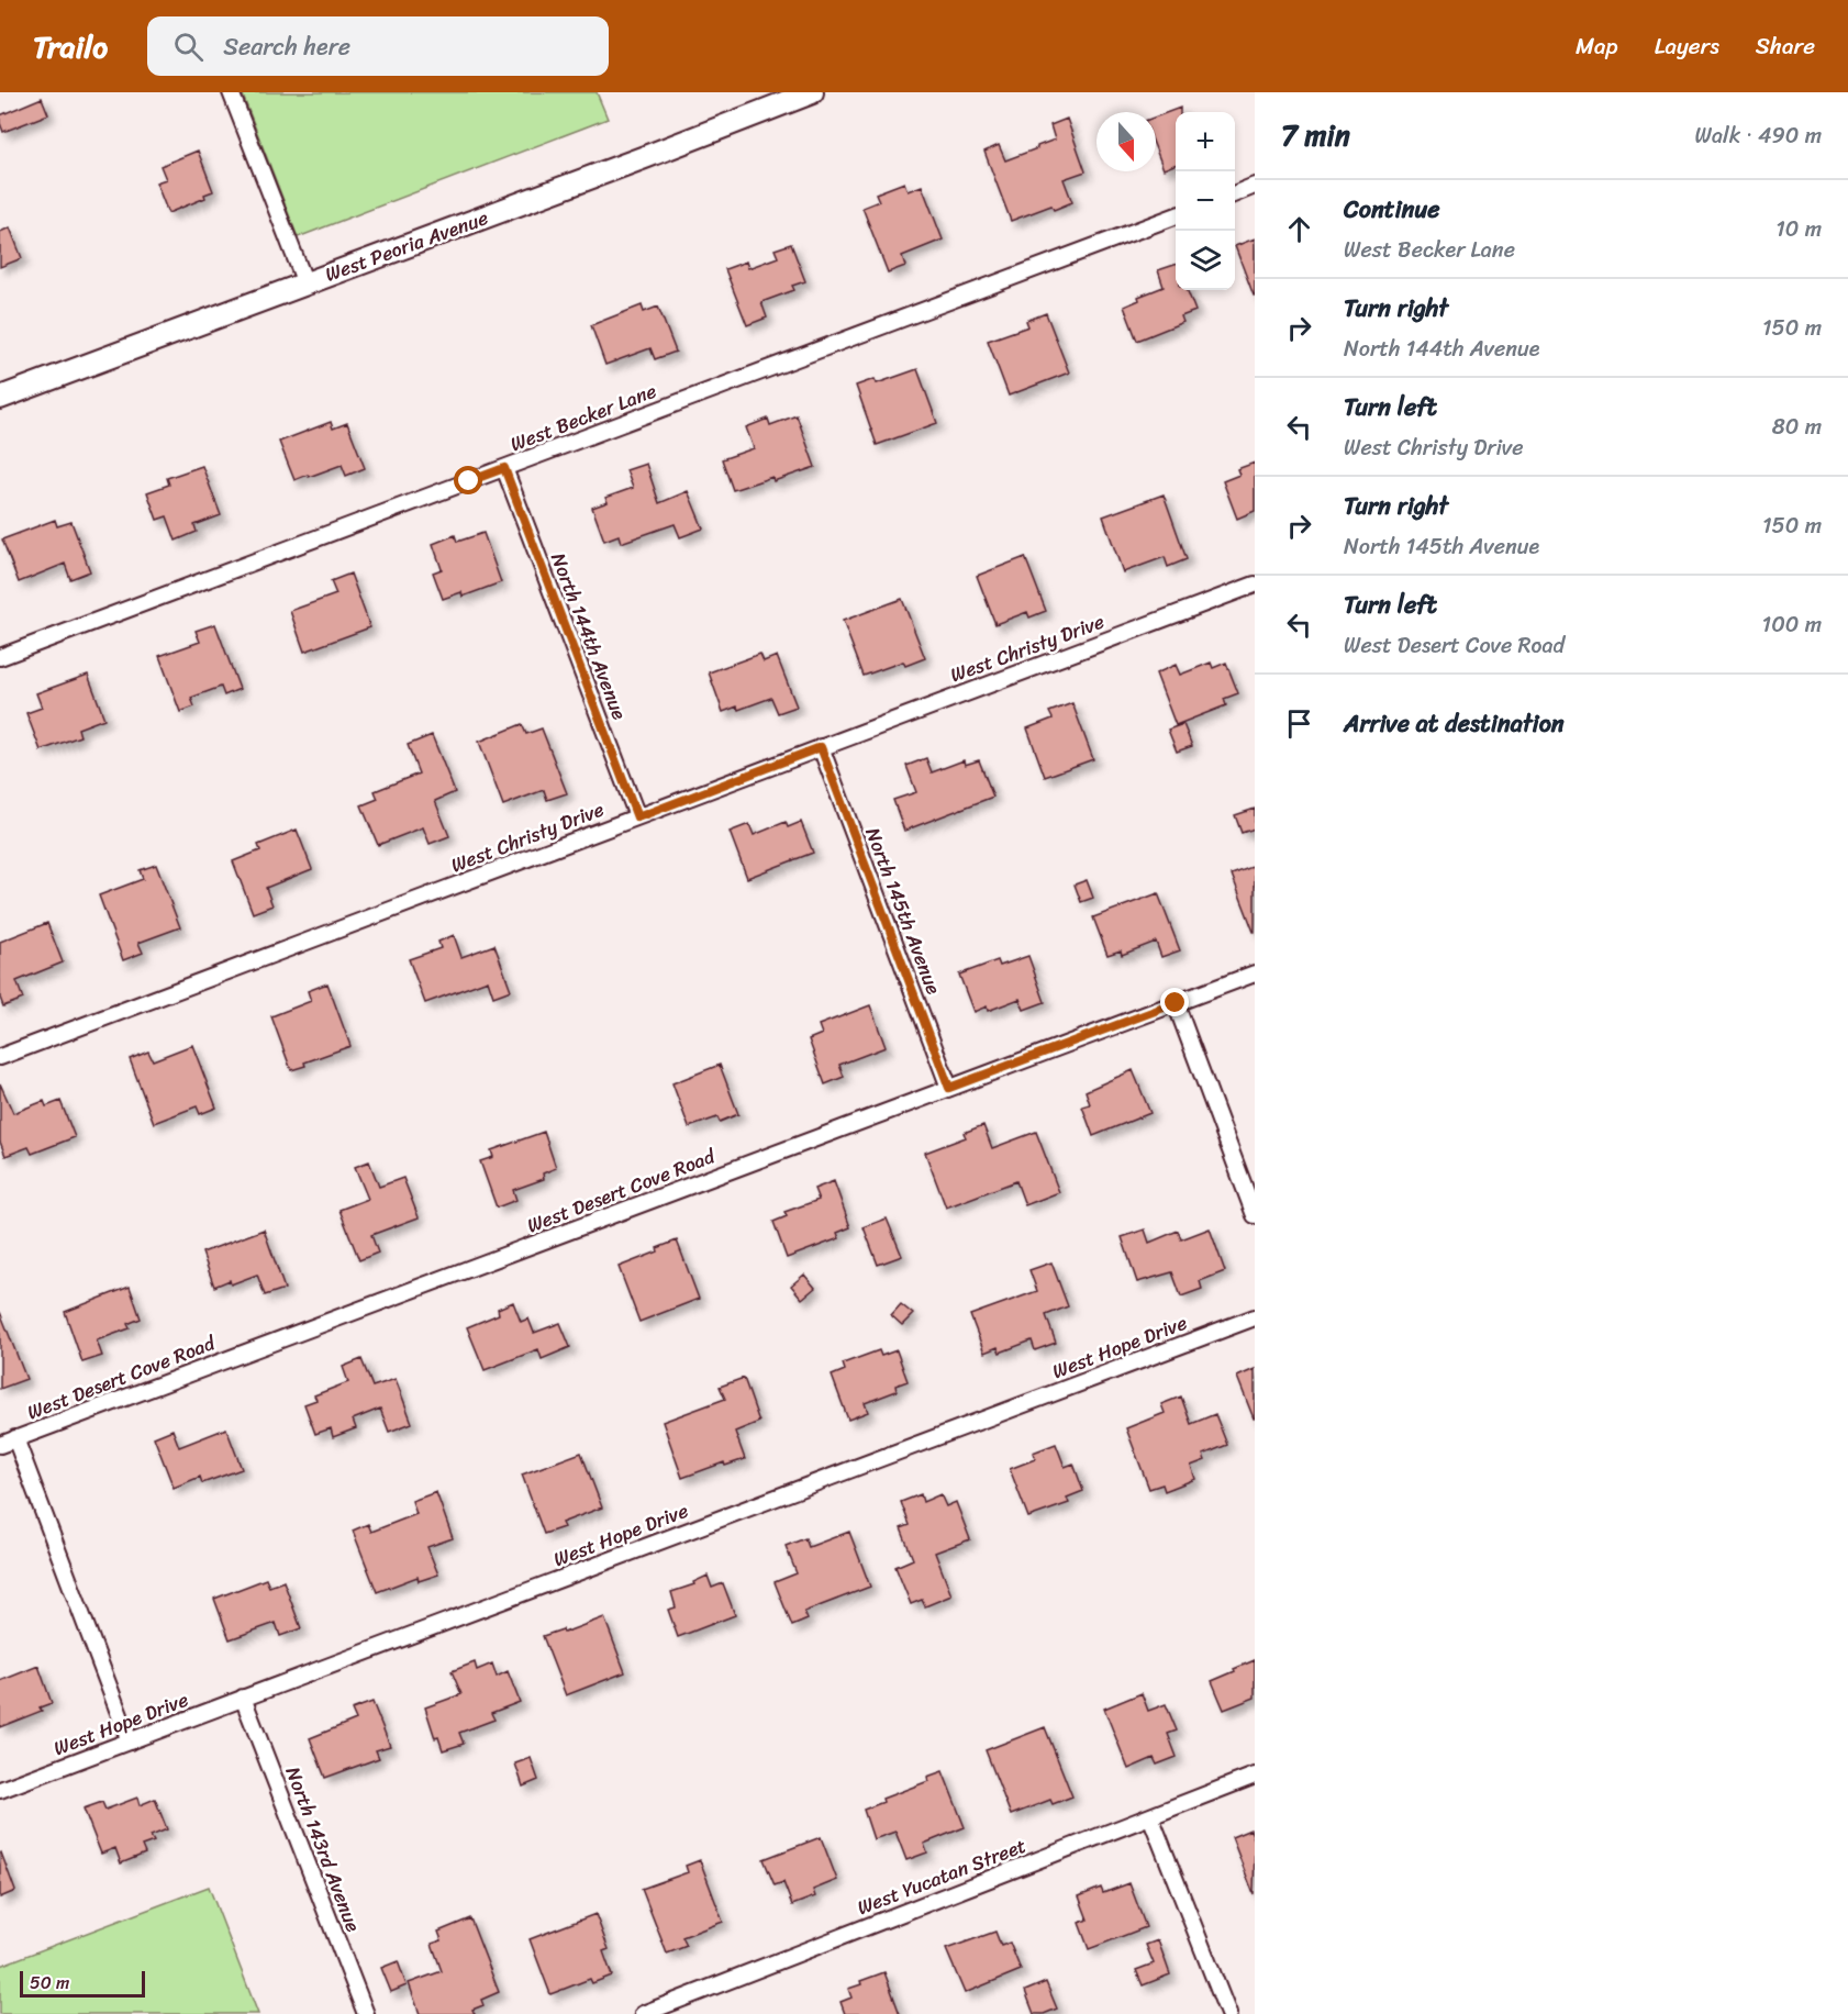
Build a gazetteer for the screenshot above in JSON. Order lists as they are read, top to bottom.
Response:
{
  "streets": {
    "main road": ["West Peoria Avenue"],
    "street": [
      "West Becker Lane",
      "North 144th Avenue",
      "West Christy Drive",
      "North 145th Avenue",
      "West Desert Cove Road",
      "West Hope Drive",
      "North 143rd Avenue",
      "West Yucatan Street"
    ]
  },
  "crossings": [
    ["West Becker Lane", "North 144th Avenue"],
    ["North 144th Avenue", "West Christy Drive"],
    ["West Christy Drive", "North 145th Avenue"],
    ["North 145th Avenue", "West Desert Cove Road"],
    ["West Hope Drive", "North 143rd Avenue"]
  ],
  "scale_bar": "50 m",
  "north": "bottom",
  "page": {
    "header": "Trailo",
    "search": "Search here",
    "nav": ["Map", "Layers", "Share"],
    "heading": ["7 min", "Walk · 490 m"],
    "map_buttons": ["+", "−"],
    "list": [
      ["Continue", "West Becker Lane", "10 m"],
      ["Turn right", "North 144th Avenue", "150 m"],
      ["Turn left", "West Christy Drive", "80 m"],
      ["Turn right", "North 145th Avenue", "150 m"],
      ["Turn left", "West Desert Cove Road", "100 m"],
      "Arrive at destination"
    ],
    "scale": "50 m"
  }
}
